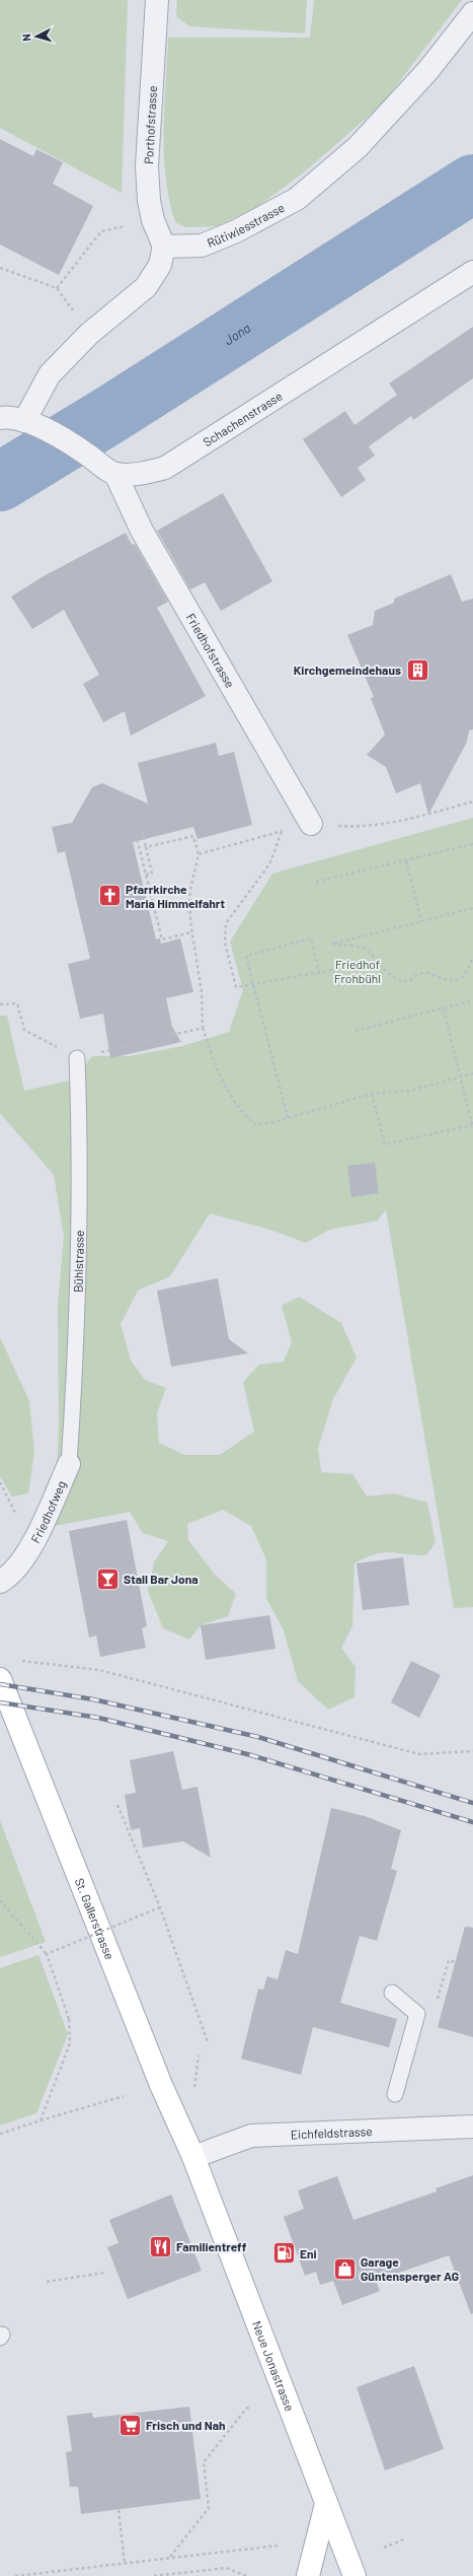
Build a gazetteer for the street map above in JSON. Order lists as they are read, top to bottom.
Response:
{
  "streets": {
    "main road": ["St. Gallerstrasse", "Neue Jonastrasse"],
    "street": [
      "Porthofstrasse",
      "Rütiwiesstrasse",
      "Schachenstrasse",
      "Friedhofstrasse",
      "Friedhofweg",
      "Eichfeldstrasse"
    ],
    "lane": ["Bühlstrasse"]
  },
  "crossings": [
    ["Porthofstrasse", "Rütiwiesstrasse"],
    ["Schachenstrasse", "Friedhofstrasse"],
    ["Bühlstrasse", "Friedhofweg"],
    ["St. Gallerstrasse", "Eichfeldstrasse"],
    ["St. Gallerstrasse", "Neue Jonastrasse"],
    ["Eichfeldstrasse", "Neue Jonastrasse"]
  ],
  "water": ["Jona"],
  "parks": ["Friedhof Frohbühl"],
  "places": {
    "building": ["Kirchgemeindehaus"],
    "church": ["Pfarrkirche Maria Himmelfahrt"],
    "bar": ["Stall Bar Jona"],
    "restaurant": ["Familientreff"],
    "fuel station": ["Eni"],
    "shop": ["Garage Güntensperger AG"],
    "supermarket": ["Frisch und Nah"]
  },
  "north": "left"
}
